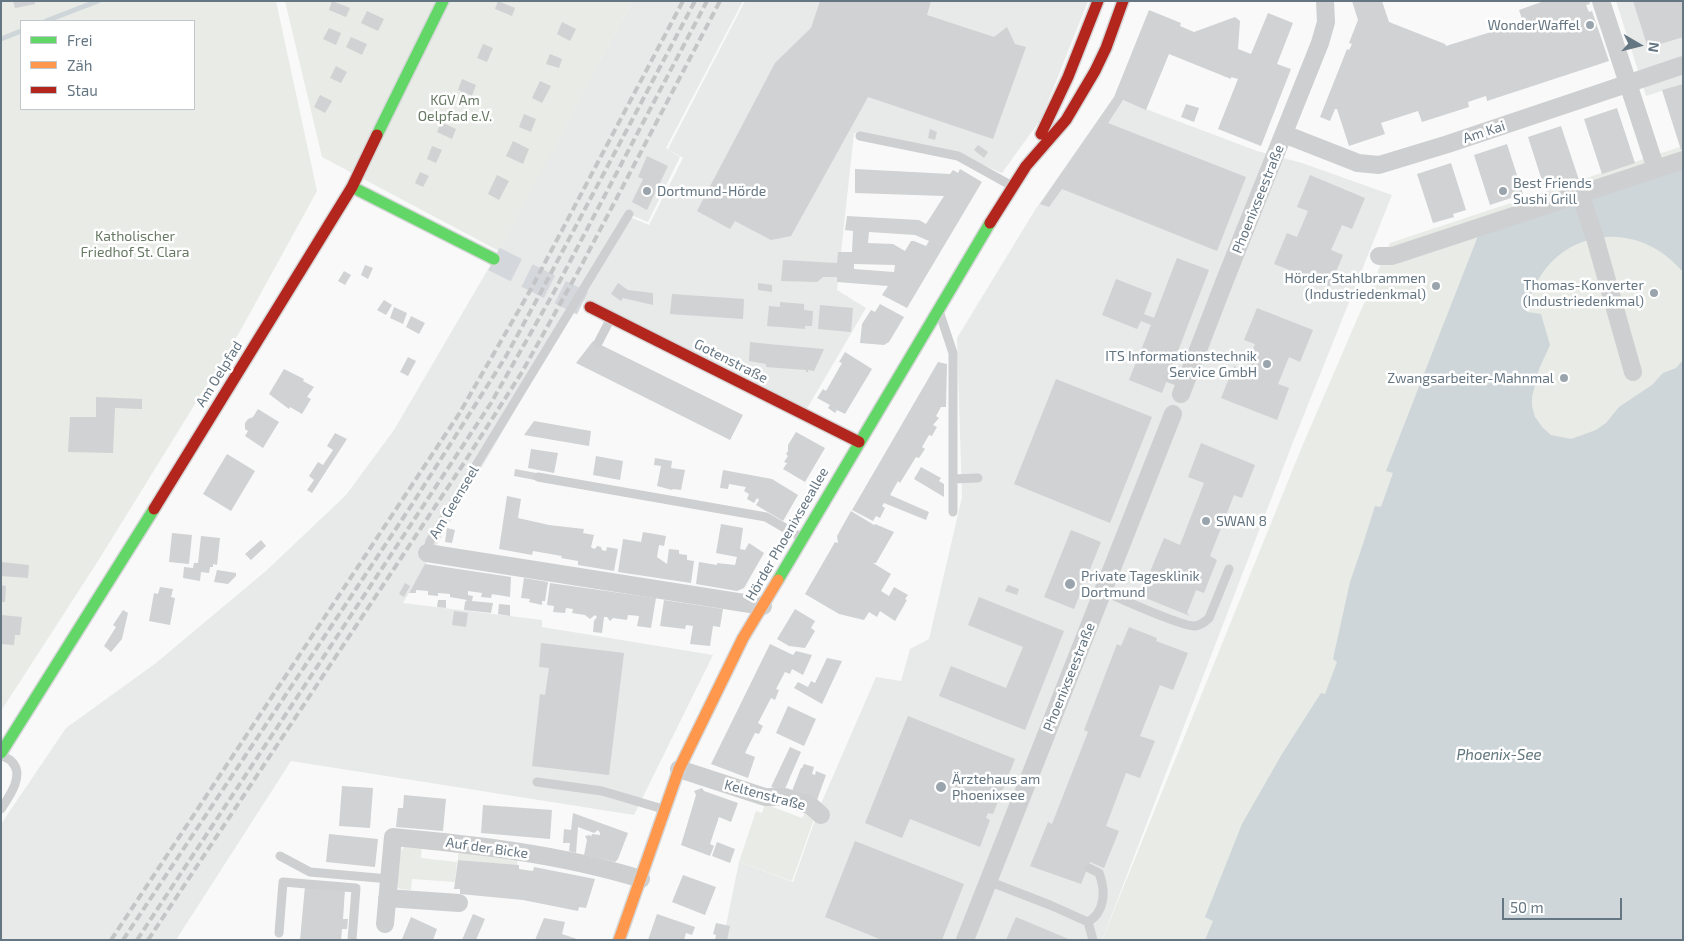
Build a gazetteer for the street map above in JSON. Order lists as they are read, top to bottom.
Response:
{
  "streets": {
    "street": [
      "Am Kai",
      "Phoenixseestraße",
      "Gotenstraße",
      "Am Oelpfad",
      "Am Geenseel",
      "Hörder Phoenixseeallee",
      "Keltenstraße",
      "Auf der Bicke"
    ]
  },
  "crossings": [
    ["Am Kai", "Phoenixseestraße"],
    ["Gotenstraße", "Hörder Phoenixseeallee"],
    ["Am Geenseel", "Hörder Phoenixseeallee"],
    ["Hörder Phoenixseeallee", "Keltenstraße"],
    ["Hörder Phoenixseeallee", "Auf der Bicke"]
  ],
  "water": ["Phoenix-See"],
  "parks": ["KGV Am Oelpfad e.V.", "Katholischer Friedhof St. Clara"],
  "places": [
    "WonderWaffel",
    "Dortmund-Hörde",
    "Best Friends Sushi Grill",
    "Hörder Stahlbrammen (Industriedenkmal)",
    "Thomas-Konverter (Industriedenkmal)",
    "ITS Informationstechnik Service GmbH",
    "Zwangsarbeiter-Mahnmal",
    "SWAN 8",
    "Private Tagesklinik Dortmund",
    "Ärztehaus am Phoenixsee"
  ],
  "legend": ["Frei", "Zäh", "Stau"],
  "scale_bar": "50 m",
  "north": "right"
}
